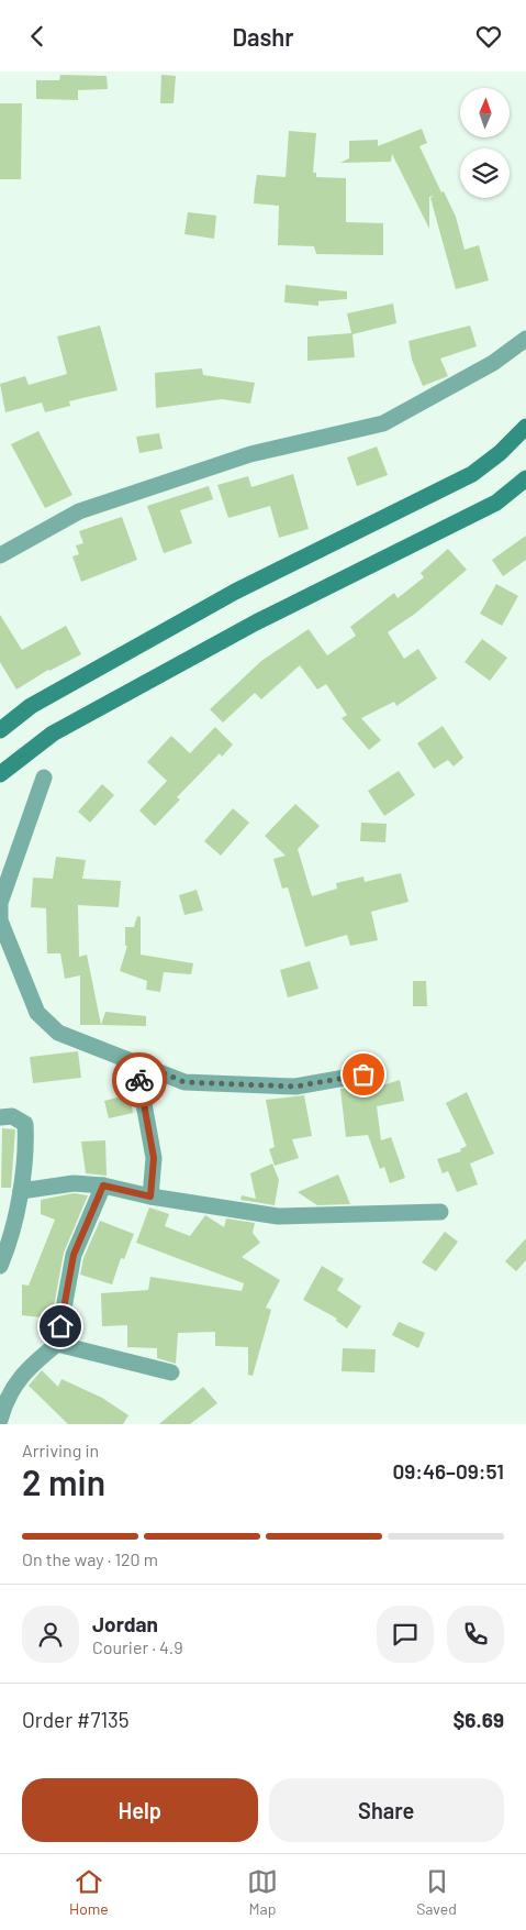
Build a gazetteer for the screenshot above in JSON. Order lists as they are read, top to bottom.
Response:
{
  "north": "top",
  "page": {
    "header": "Dashr",
    "heading": ["2 min", "Arriving in", "09:46–09:51"],
    "panel": [
      "Jordan",
      "Courier · 4.9",
      "Order #7135",
      "$6.69"
    ],
    "bar": "On the way · 120 m",
    "buttons": ["Help", "Share"],
    "tabs": ["Home", "Map", "Saved"]
  }
}
